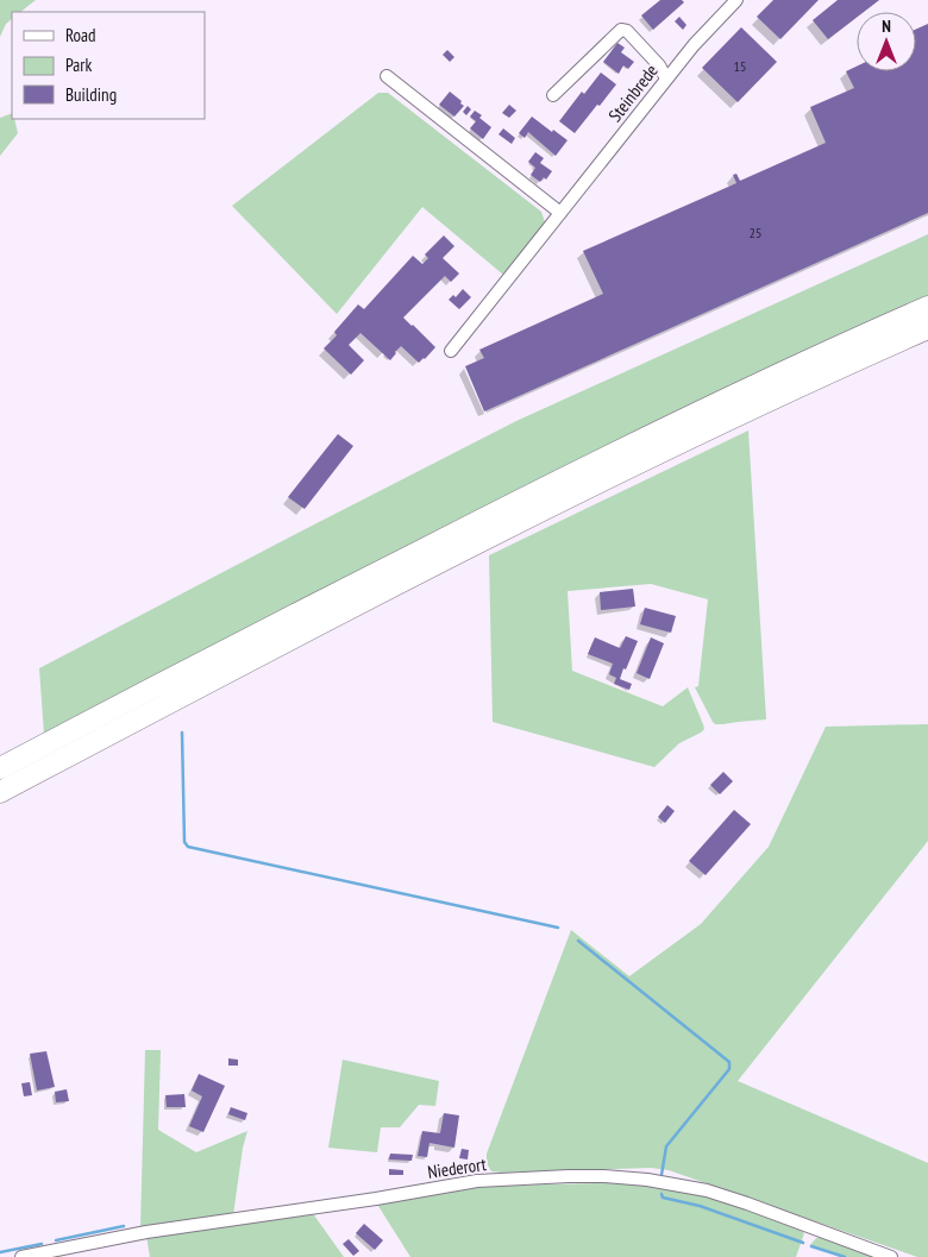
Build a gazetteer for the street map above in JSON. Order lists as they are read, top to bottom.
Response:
{
  "streets": {
    "street": ["Steinbrede", "Niederort"]
  },
  "house_numbers": ["15", "25"],
  "legend": ["Road", "Park", "Building"],
  "north": "top"
}
